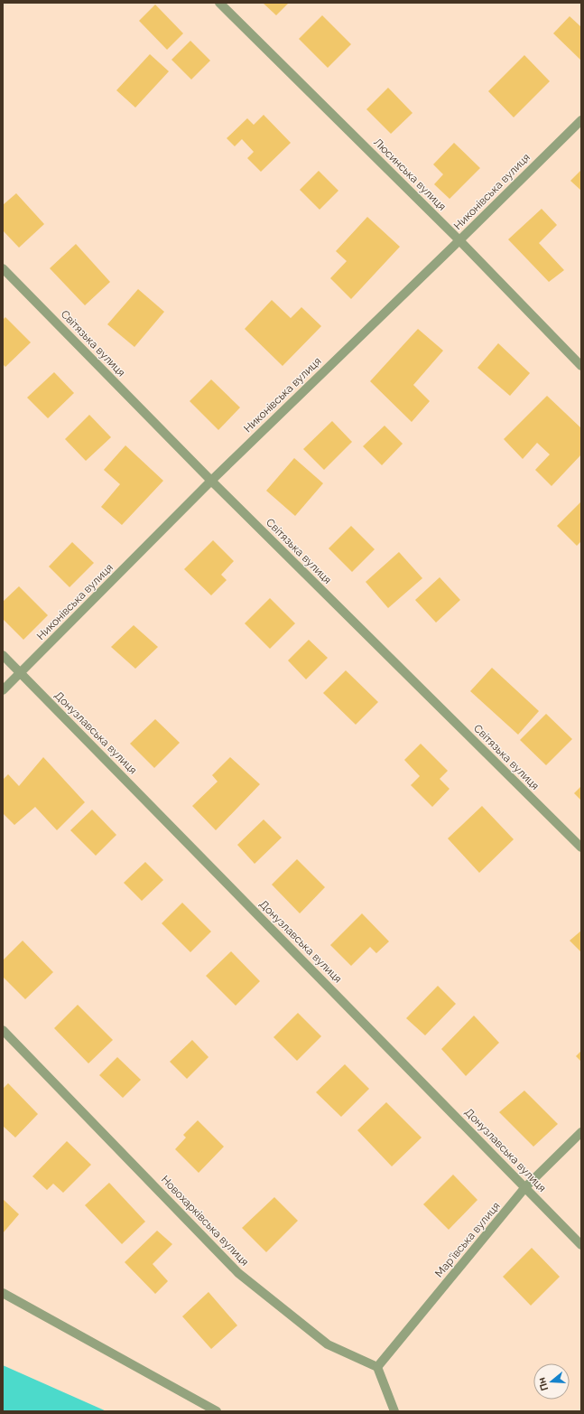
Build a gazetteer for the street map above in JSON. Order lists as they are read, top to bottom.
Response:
{
  "streets": {
    "street": [
      "Люсинська вулиця",
      "Никонівська вулиця",
      "Світязька вулиця",
      "Донузлавська вулиця",
      "Новохарківська вулиця",
      "Мар'ївська вулиця"
    ]
  },
  "crossings": [
    ["Люсинська вулиця", "Никонівська вулиця"],
    ["Никонівська вулиця", "Світязька вулиця"],
    ["Никонівська вулиця", "Донузлавська вулиця"],
    ["Донузлавська вулиця", "Мар'ївська вулиця"],
    ["Новохарківська вулиця", "Мар'ївська вулиця"]
  ],
  "north": "left"
}
